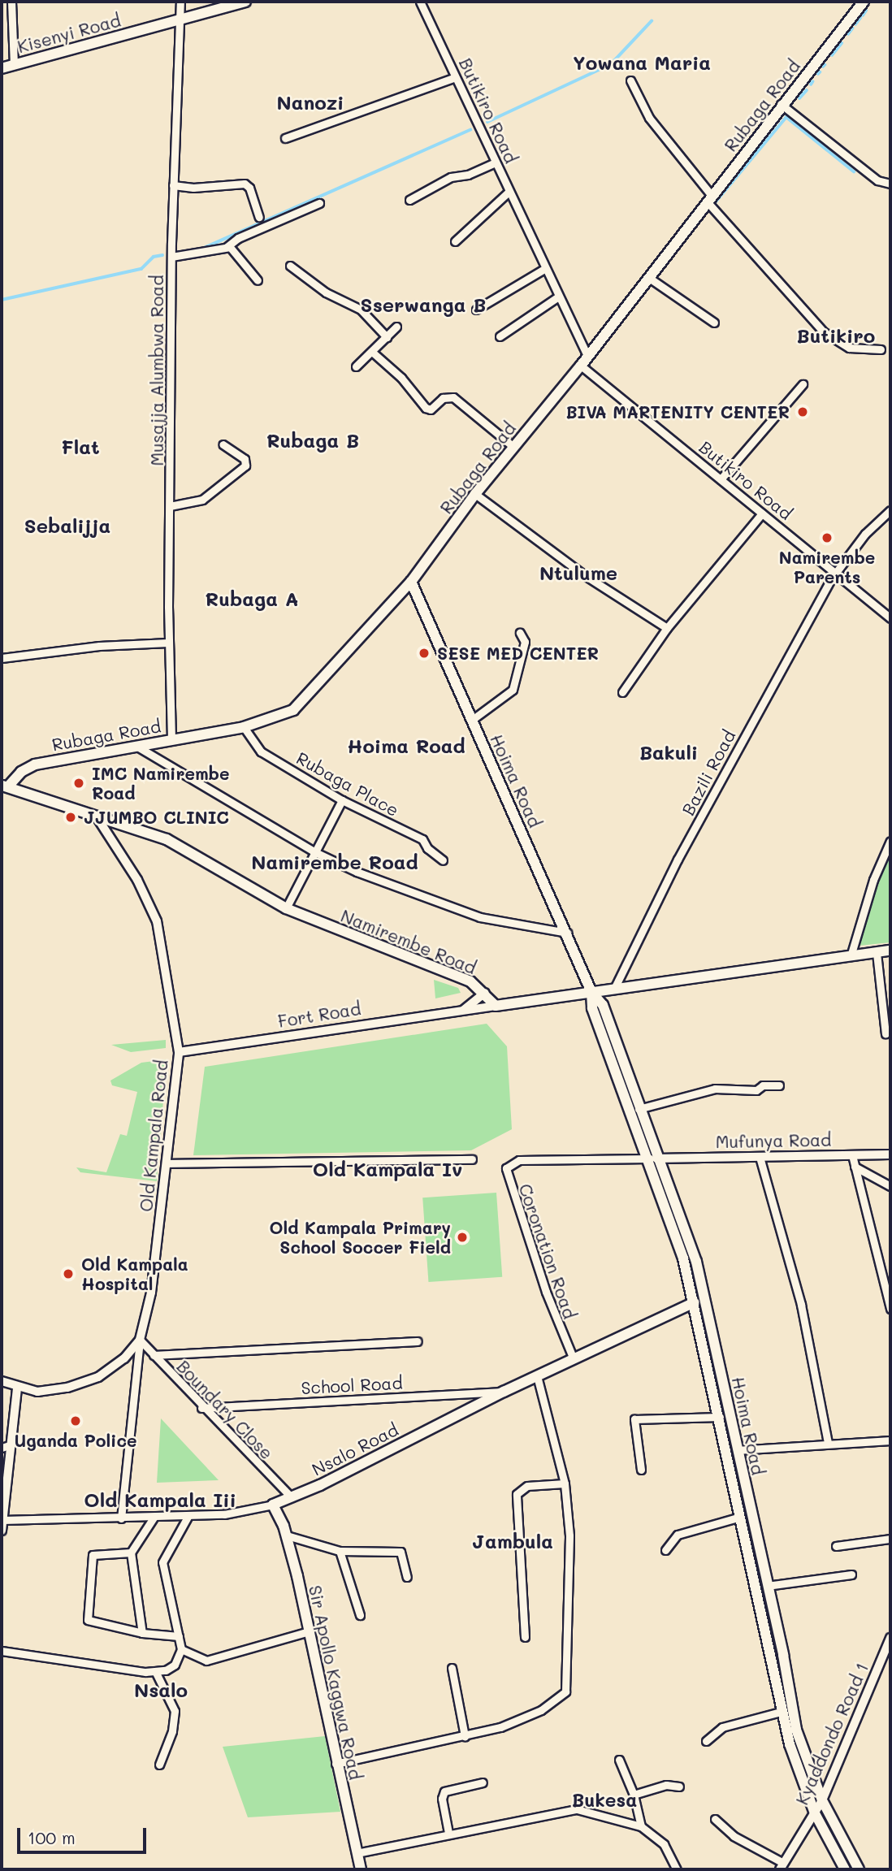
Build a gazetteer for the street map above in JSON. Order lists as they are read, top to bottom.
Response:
{
  "streets": {
    "main road": [
      "Kisenyi Road",
      "Rubaga Road",
      "Hoima Road",
      "Namirembe Road",
      "Nsalo Road",
      "Sir Apollo Kaggwa Road"
    ],
    "street": [
      "Butikiro Road",
      "Musajja Alumbwa Road",
      "Bazili Road",
      "Rubaga Place",
      "Fort Road",
      "Old Kampala Road",
      "Mufunya Road",
      "Coronation Road",
      "School Road",
      "Boundary Close",
      "Kyaddondo Road 1"
    ]
  },
  "crossings": [
    ["Kisenyi Road", "Musajja Alumbwa Road"],
    ["Rubaga Road", "Butikiro Road"],
    ["Rubaga Road", "Musajja Alumbwa Road"],
    ["Rubaga Road", "Hoima Road"],
    ["Rubaga Road", "Rubaga Place"],
    ["Rubaga Road", "Namirembe Road"],
    ["Butikiro Road", "Bazili Road"],
    ["Hoima Road", "Mufunya Road"],
    ["Hoima Road", "Coronation Road"],
    ["Hoima Road", "Nsalo Road"],
    ["Hoima Road", "Kyaddondo Road 1"],
    ["Namirembe Road", "Fort Road"],
    ["Namirembe Road", "Old Kampala Road"],
    ["Fort Road", "Old Kampala Road"],
    ["Old Kampala Road", "Boundary Close"],
    ["Mufunya Road", "Coronation Road"],
    ["Coronation Road", "Nsalo Road"],
    ["School Road", "Boundary Close"],
    ["School Road", "Nsalo Road"],
    ["Boundary Close", "Nsalo Road"],
    ["Nsalo Road", "Sir Apollo Kaggwa Road"]
  ],
  "districts": [
    "Yowana Maria",
    "Nanozi",
    "Sserwanga B",
    "Butikiro",
    "Rubaga B",
    "Flat",
    "Sebalijja",
    "Ntulume",
    "Rubaga A",
    "Hoima Road",
    "Bakuli",
    "Namirembe Road",
    "Old Kampala Iv",
    "Old Kampala Iii",
    "Jambula",
    "Nsalo",
    "Bukesa"
  ],
  "places": [
    "BIVA MARTENITY CENTER",
    "Namirembe Parents",
    "SESE MED CENTER",
    "IMC Namirembe Road",
    "JJUMBO CLINIC",
    "Old Kampala Primary School Soccer Field",
    "Old Kampala Hospital",
    "Uganda Police"
  ],
  "scale_bar": "100 m"
}
